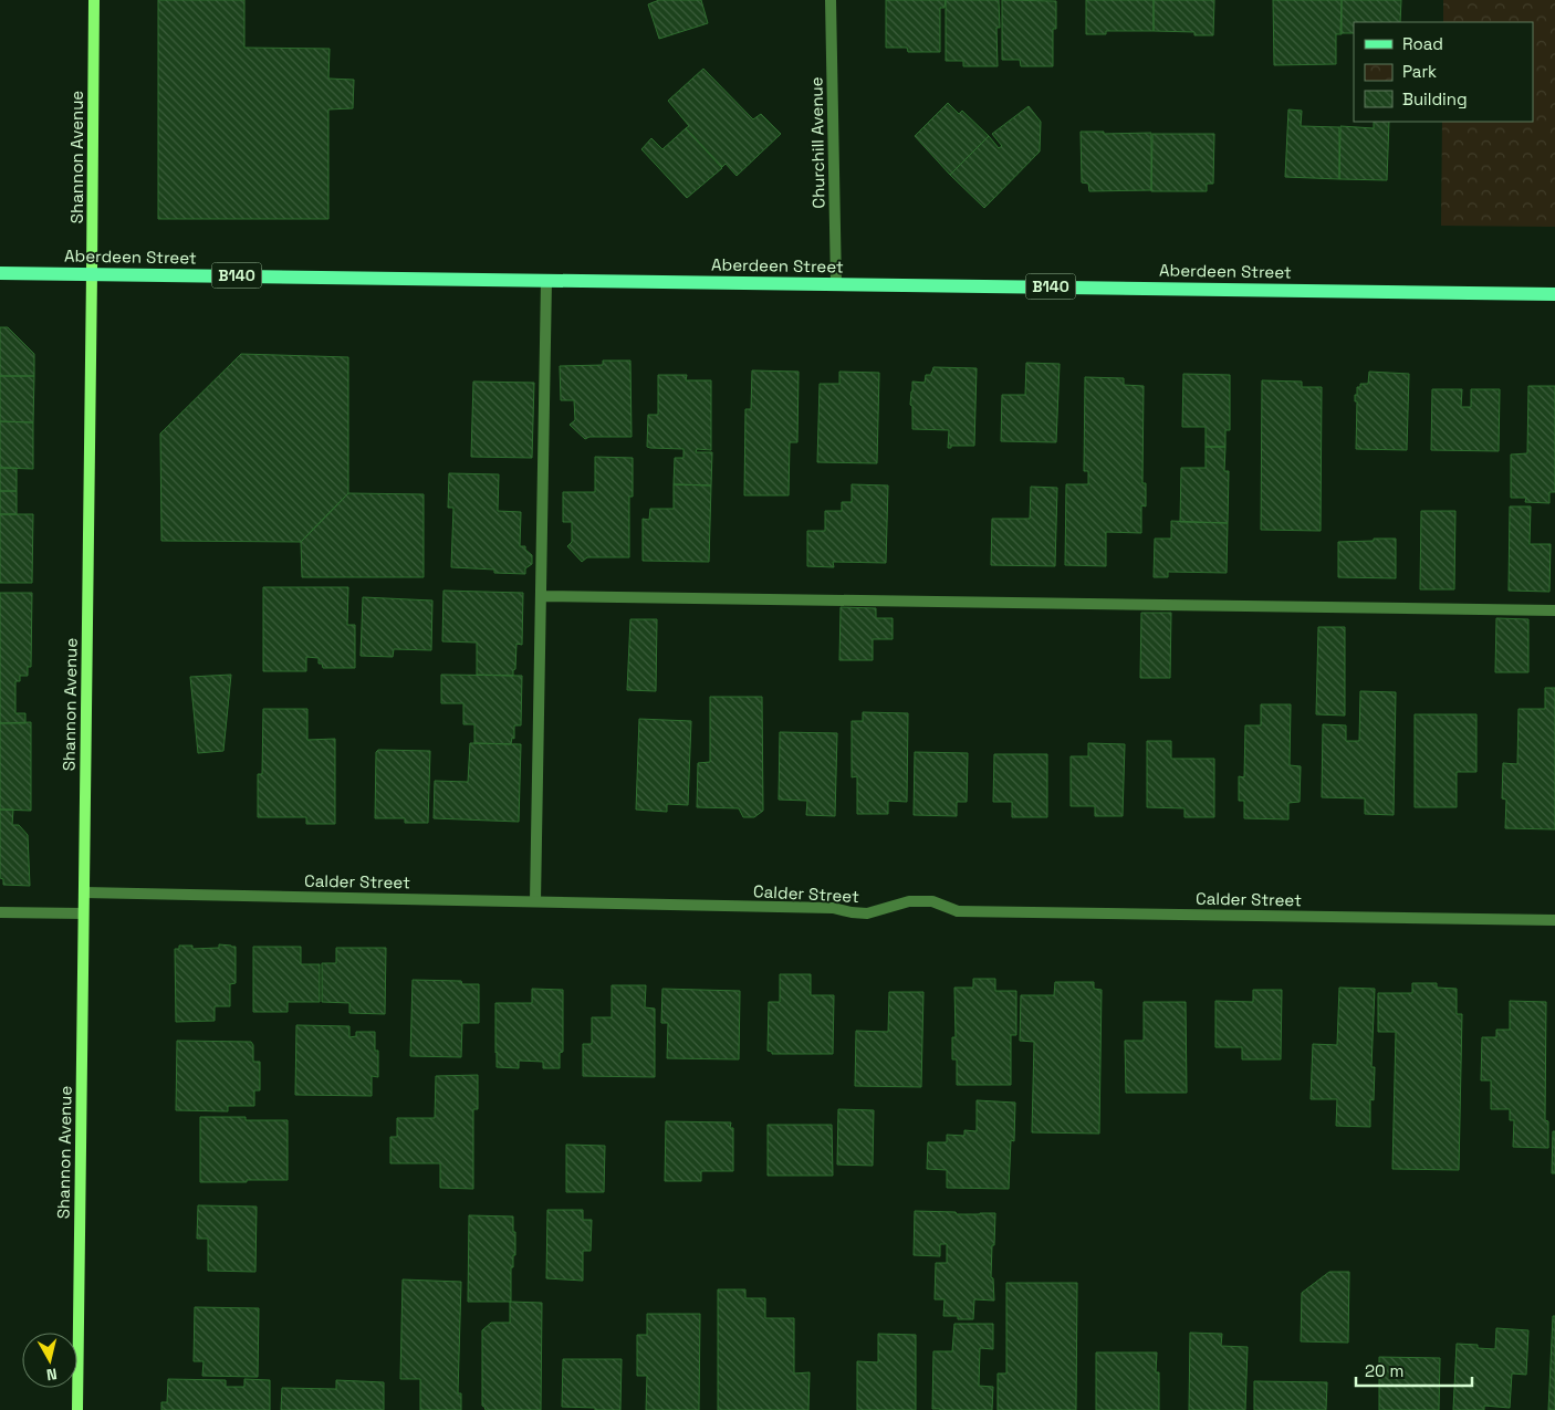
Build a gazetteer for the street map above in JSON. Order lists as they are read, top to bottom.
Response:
{
  "streets": {
    "main road": ["Shannon Avenue", "Aberdeen Street", "B140"],
    "street": ["Churchill Avenue", "Calder Street"]
  },
  "crossings": [
    ["Churchill Avenue", "Aberdeen Street"],
    ["Shannon Avenue", "Aberdeen Street"],
    ["Shannon Avenue", "Calder Street"]
  ],
  "legend": ["Road", "Park", "Building"],
  "scale_bar": "20 m",
  "north": "bottom"
}
